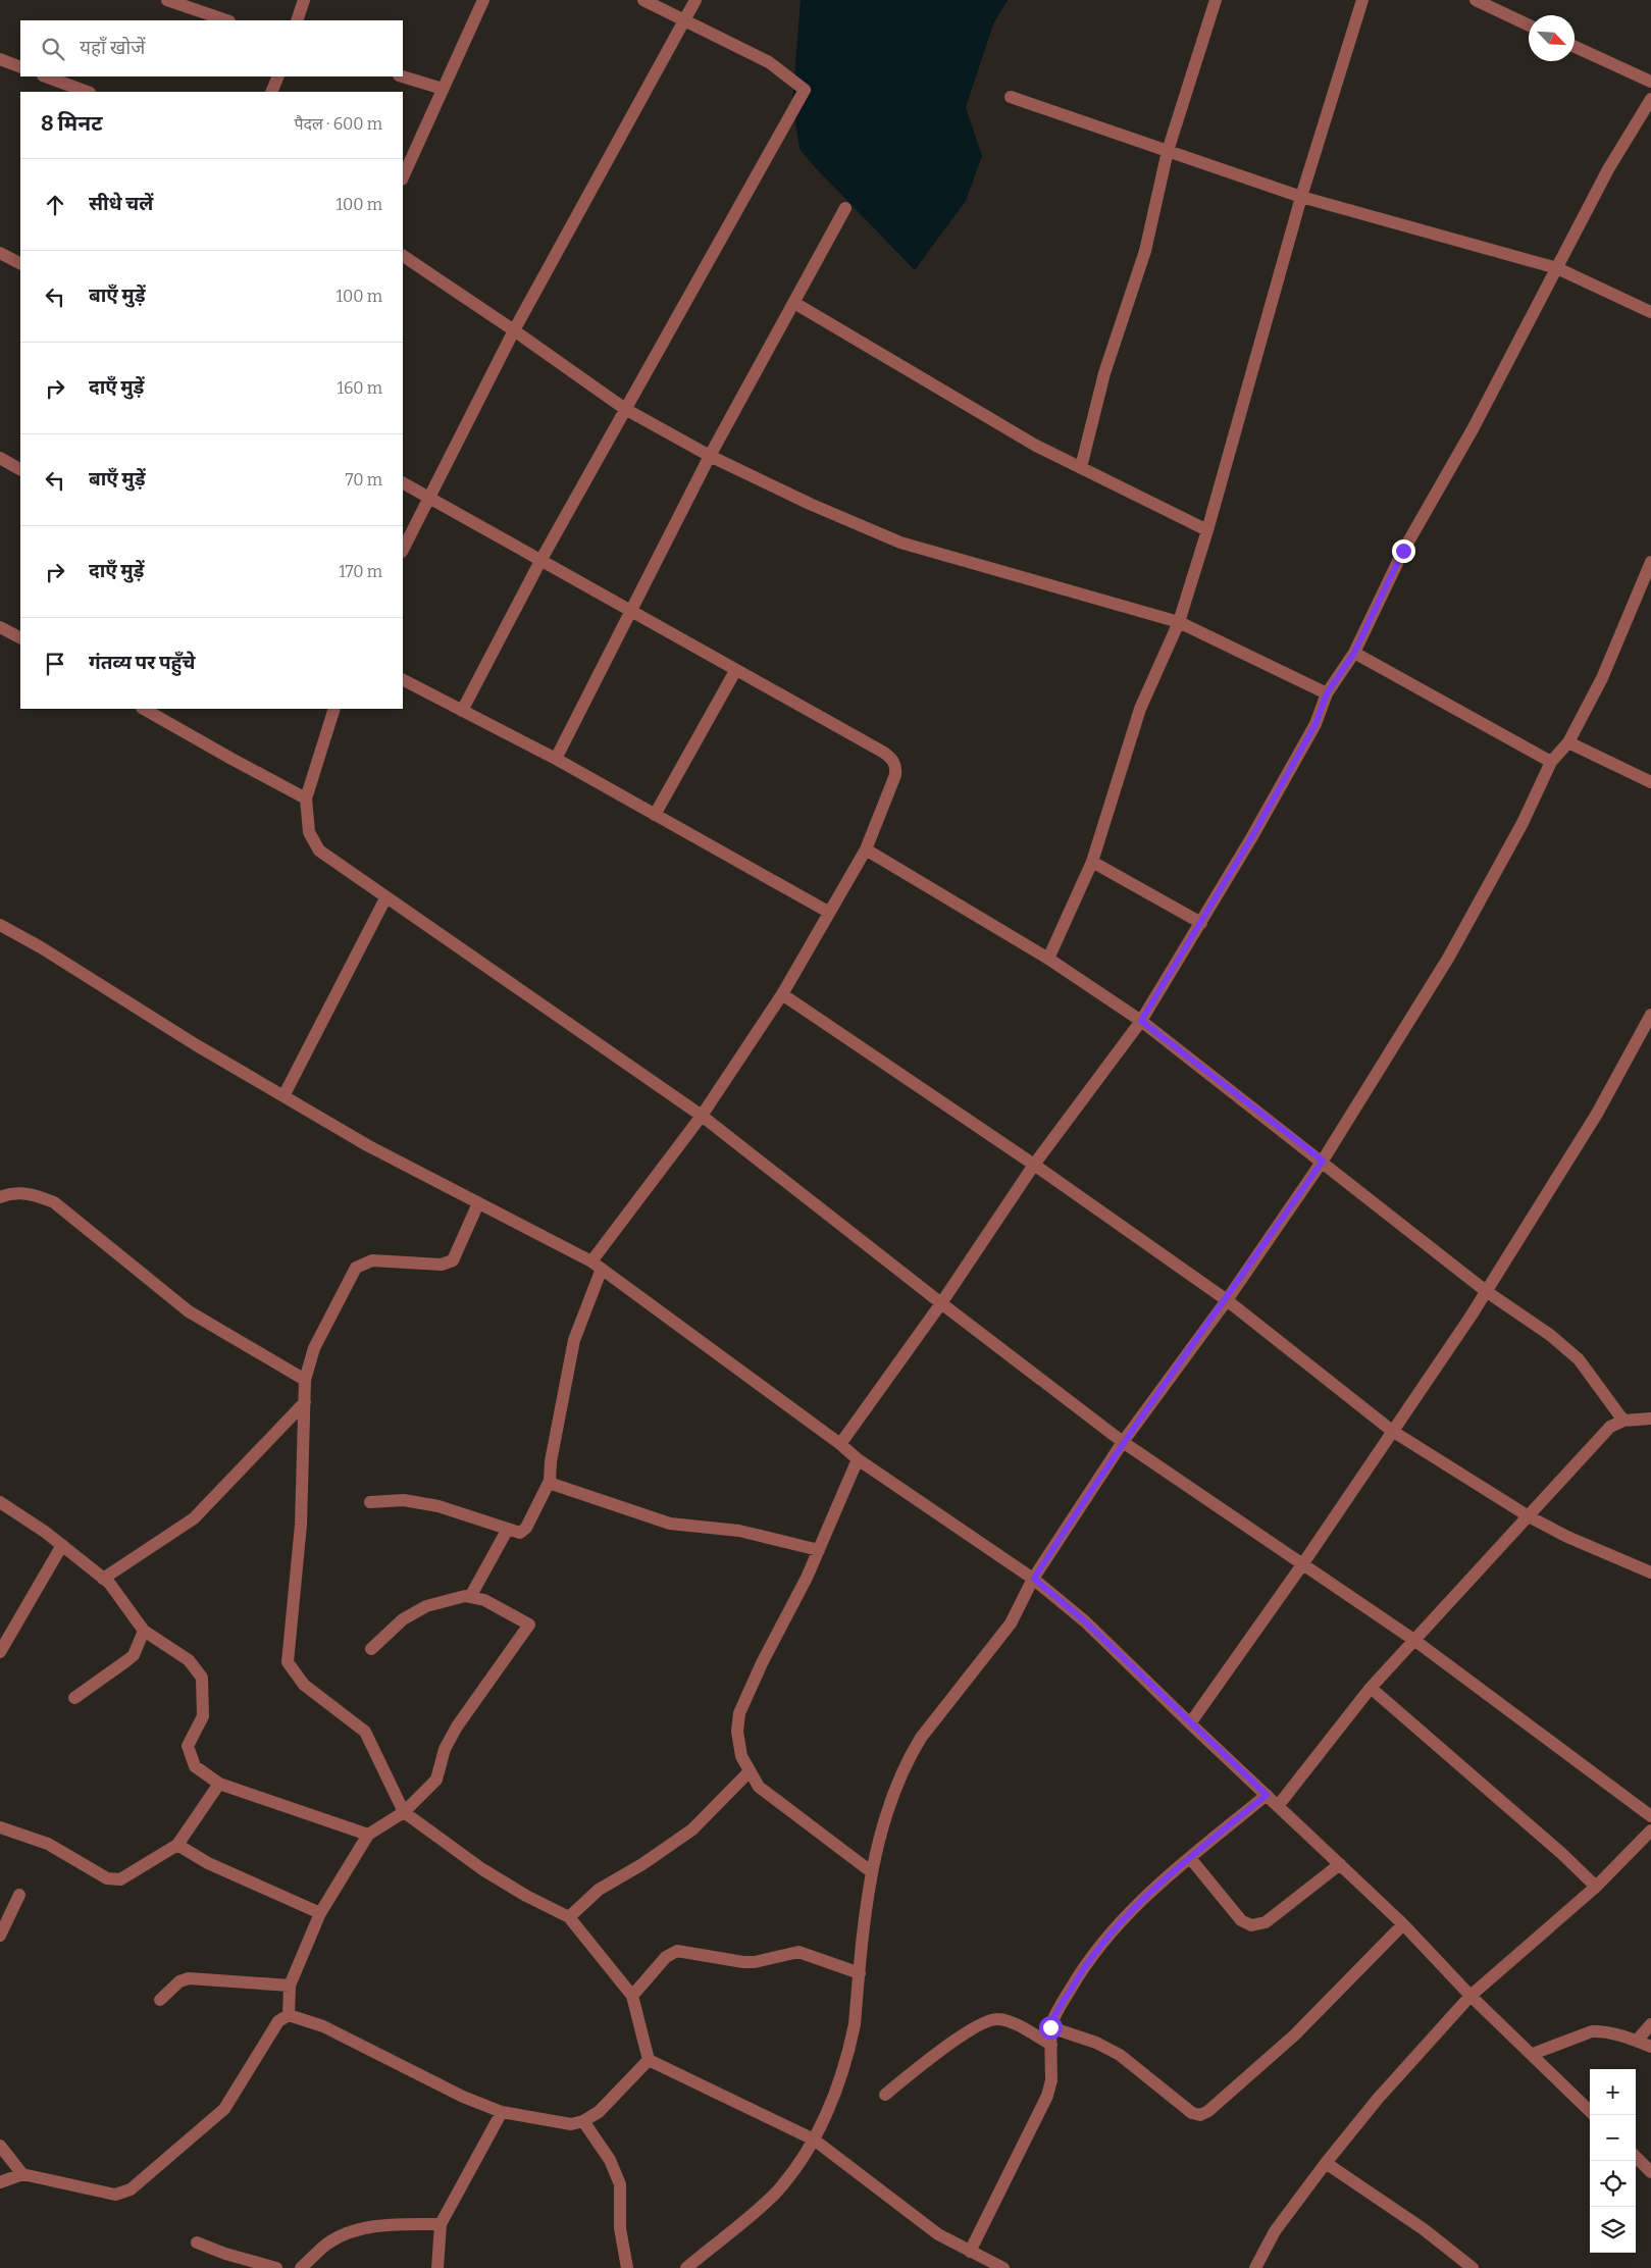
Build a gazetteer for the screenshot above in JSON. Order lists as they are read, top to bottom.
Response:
{
  "north": "bottom right",
  "page": {
    "search": "यहाँ खोजें",
    "heading": ["8 मिनट", "पैदल · 600 m"],
    "list": [
      ["सीधे चलें", "100 m"],
      ["बाएँ मुड़ें", "100 m"],
      ["दाएँ मुड़ें", "160 m"],
      ["बाएँ मुड़ें", "70 m"],
      ["दाएँ मुड़ें", "170 m"],
      "गंतव्य पर पहुँचे"
    ],
    "map_buttons": ["+", "−"]
  }
}
